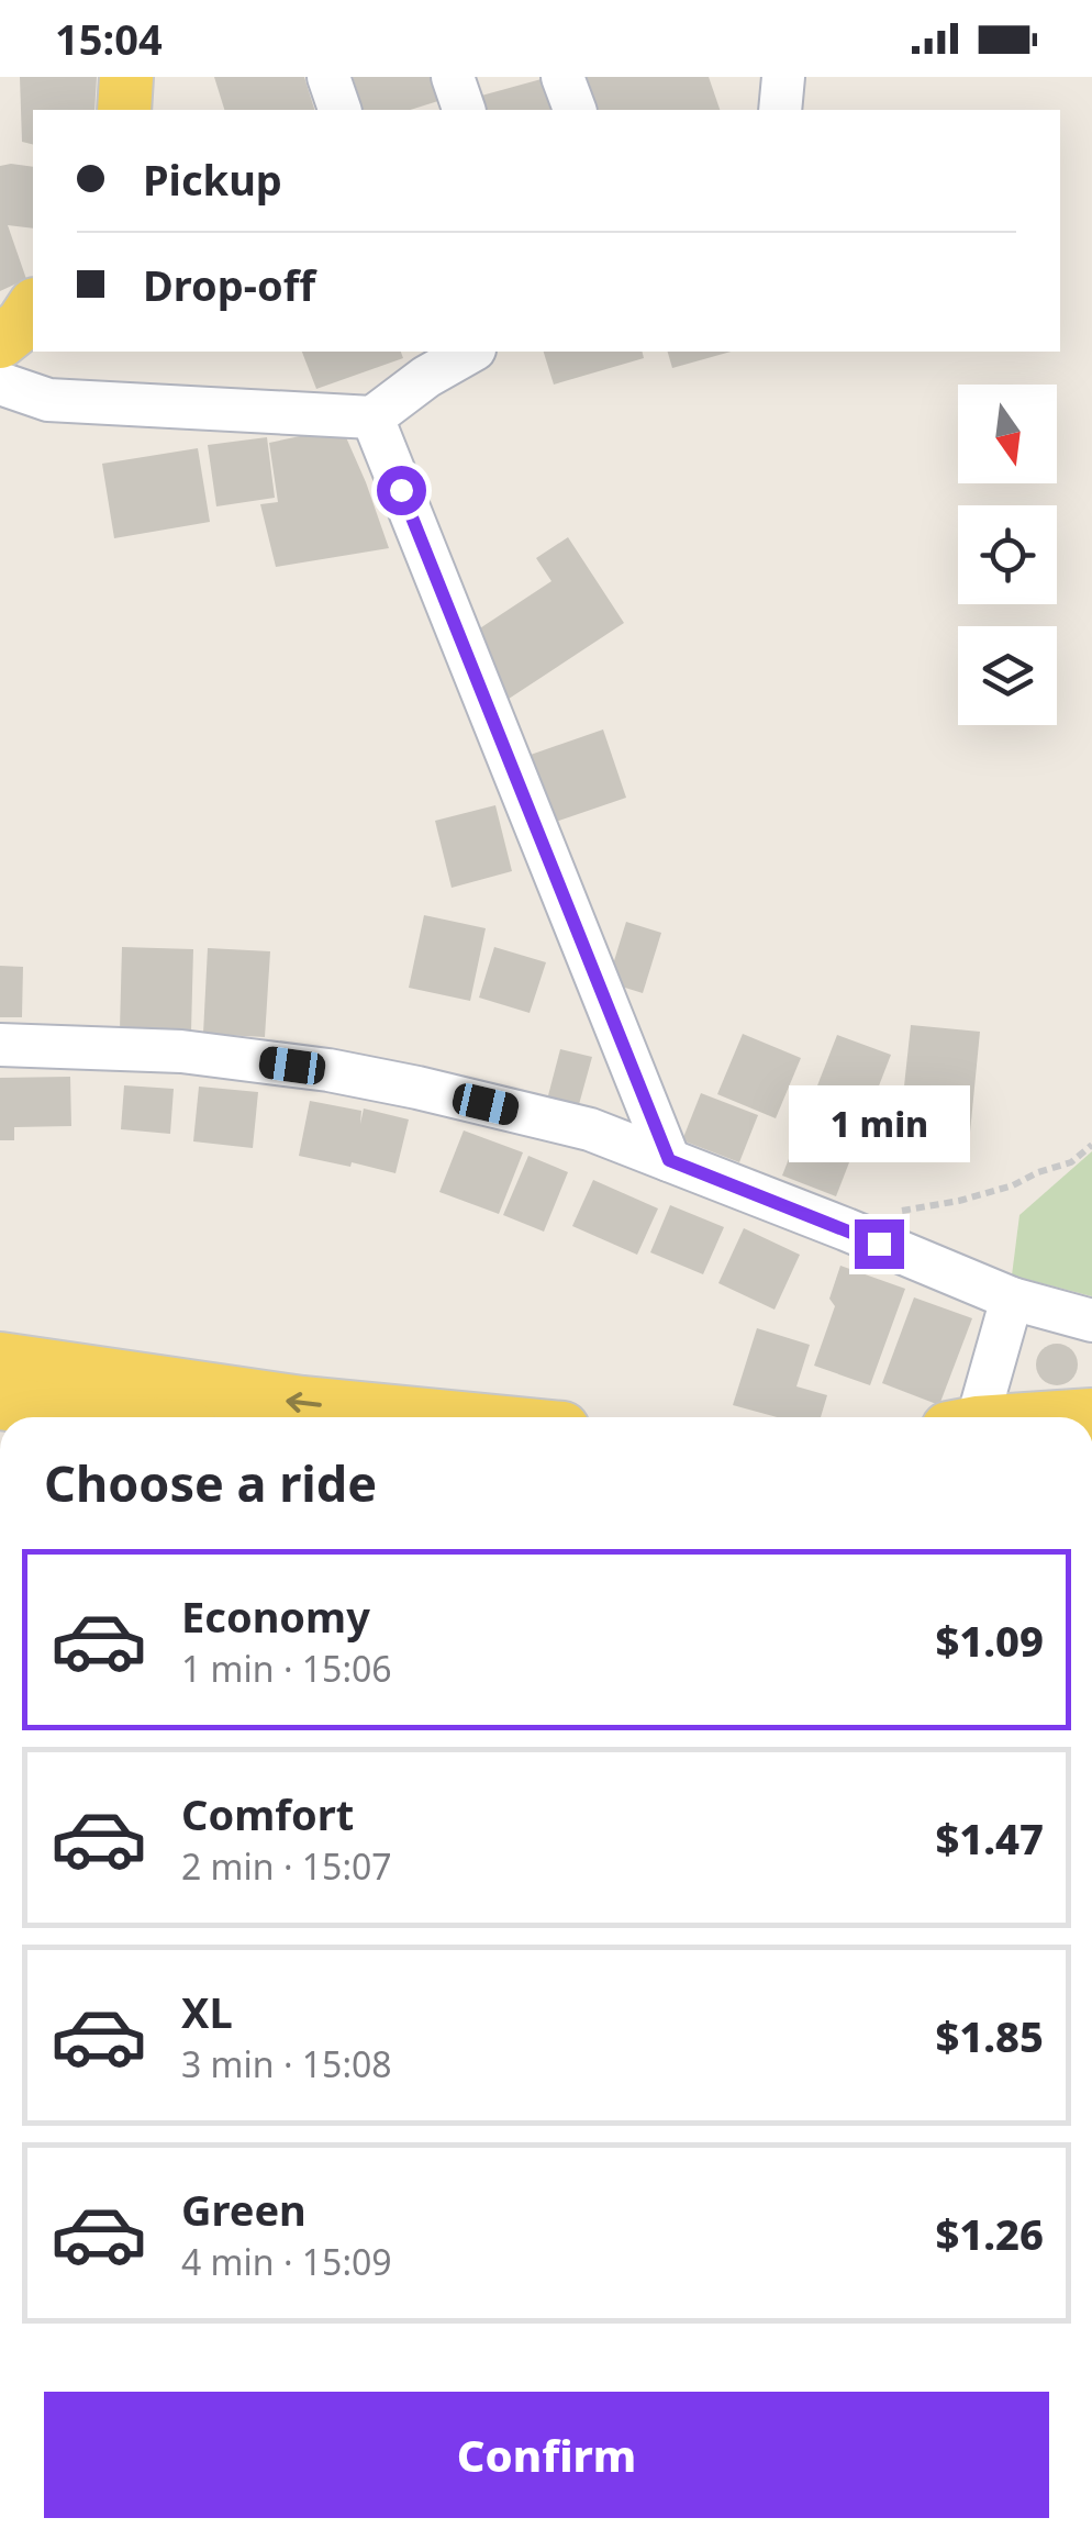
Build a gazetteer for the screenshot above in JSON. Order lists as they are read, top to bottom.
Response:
{
  "north": "bottom",
  "page": {
    "status": "15:04",
    "banner": ["Pickup", "Drop-off"],
    "bubble": "1 min",
    "heading": "Choose a ride",
    "list": [
      {
        "name": "Economy",
        "note": "1 min · 15:06",
        "value": "$1.09"
      },
      {
        "name": "Comfort",
        "note": "2 min · 15:07",
        "value": "$1.47"
      },
      {
        "name": "XL",
        "note": "3 min · 15:08",
        "value": "$1.85"
      },
      {
        "name": "Green",
        "note": "4 min · 15:09",
        "value": "$1.26"
      }
    ],
    "buttons": "Confirm"
  }
}
